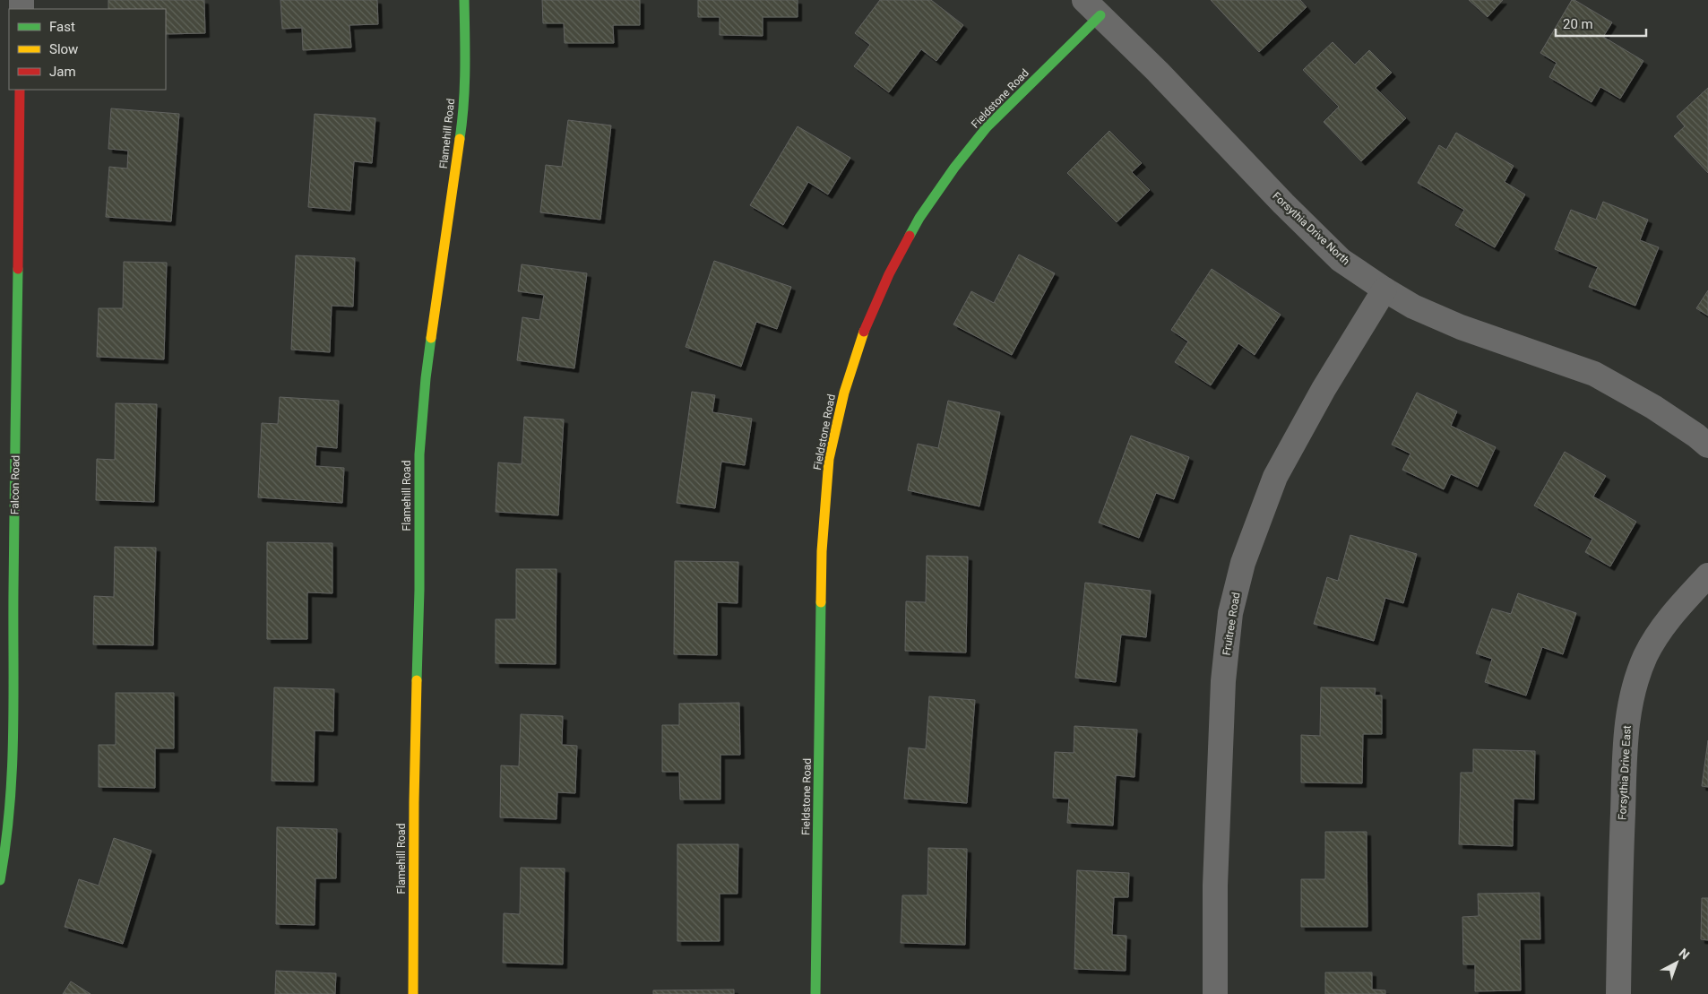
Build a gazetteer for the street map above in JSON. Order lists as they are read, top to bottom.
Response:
{
  "streets": {
    "street": [
      "Fieldstone Road",
      "Flamehill Road",
      "Forsythia Drive North",
      "Falcon Road",
      "Fruitree Road",
      "Forsythia Drive East"
    ]
  },
  "crossings": [
    ["Fieldstone Road", "Forsythia Drive North"],
    ["Forsythia Drive North", "Fruitree Road"]
  ],
  "legend": ["Fast", "Slow", "Jam"],
  "scale_bar": "20 m",
  "north": "top right"
}
